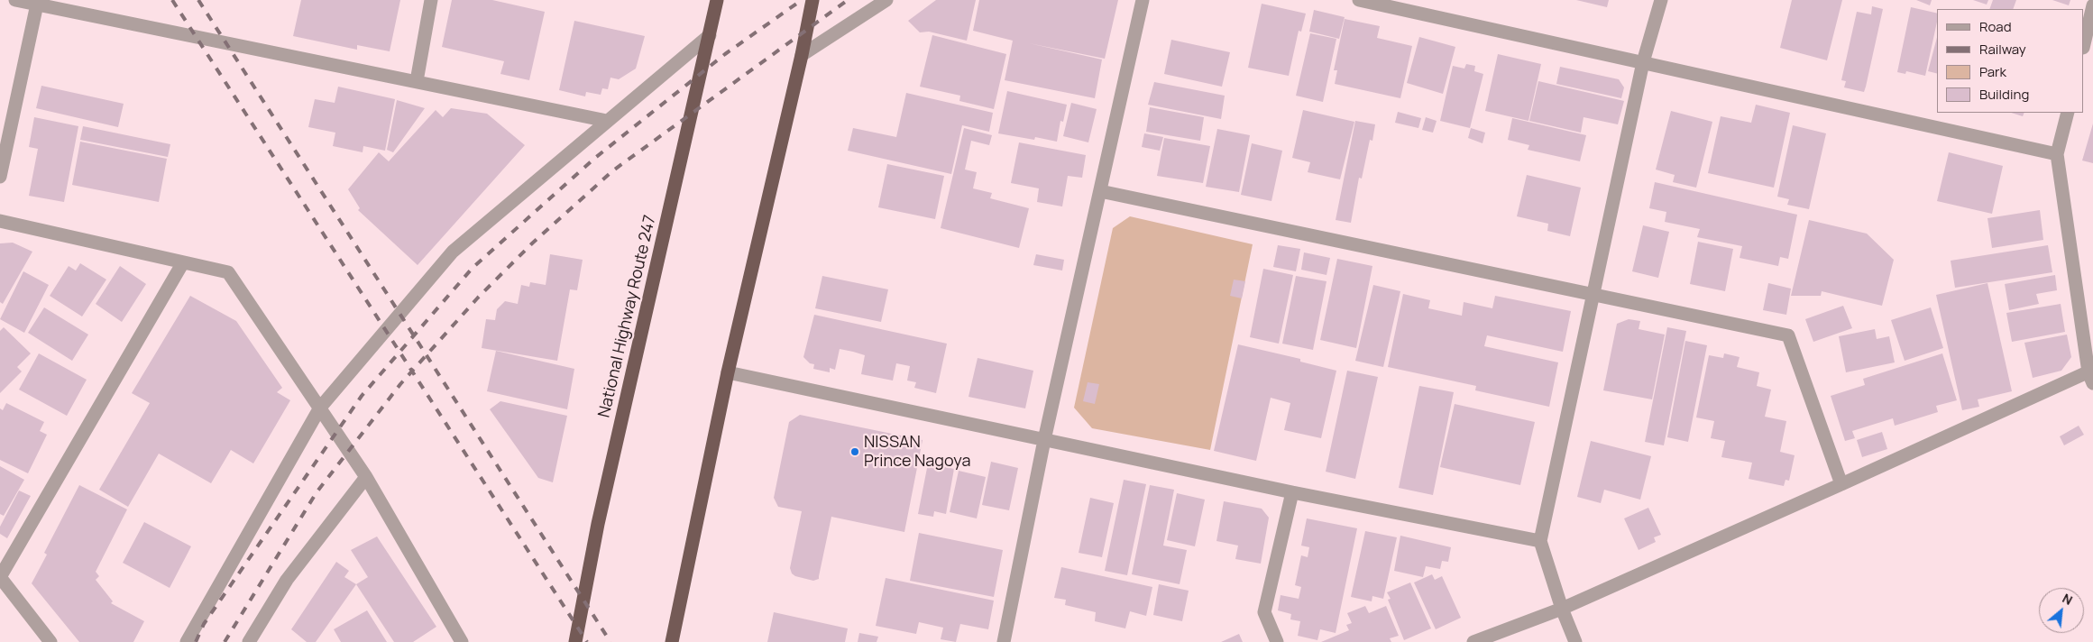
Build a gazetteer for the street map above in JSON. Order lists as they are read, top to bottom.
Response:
{
  "streets": {
    "highway": ["National Highway Route 247"]
  },
  "places": ["NISSAN Prince Nagoya"],
  "legend": [
    "Road",
    "Railway",
    "Park",
    "Building"
  ],
  "north": "top right"
}
